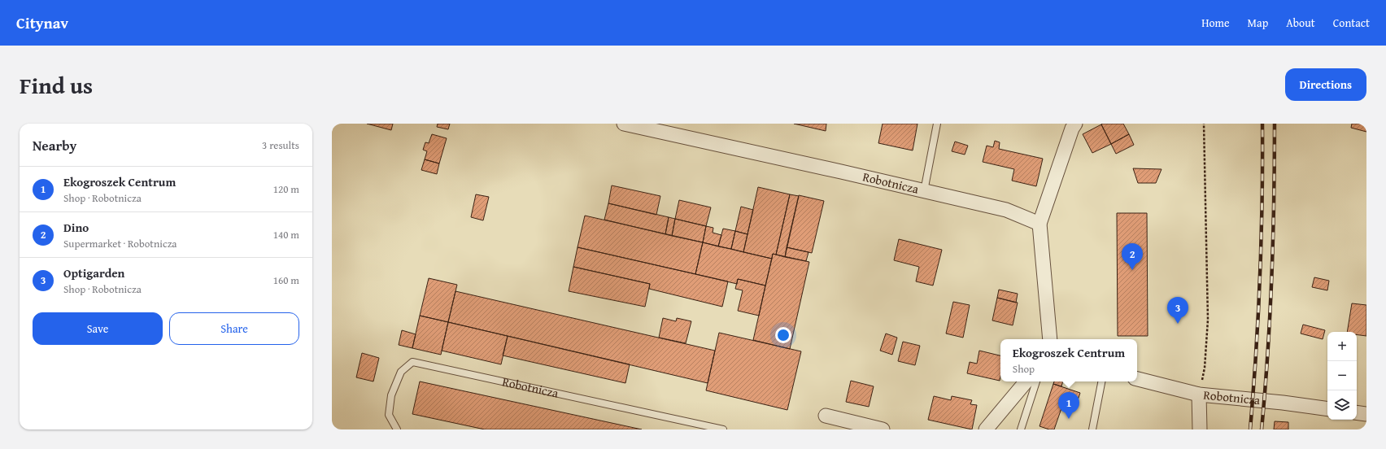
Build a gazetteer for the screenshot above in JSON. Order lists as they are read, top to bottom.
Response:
{
  "streets": {
    "street": ["Robotnicza"]
  },
  "page": {
    "header": "Citynav",
    "nav": [
      "Home",
      "Map",
      "About",
      "Contact"
    ],
    "title": "Find us",
    "buttons": [
      "Directions",
      ["Save", "Share"]
    ],
    "heading": ["Nearby", "3 results"],
    "list": [
      {
        "mark": "1",
        "name": "Ekogroszek Centrum",
        "note": "Shop · Robotnicza",
        "value": "120 m"
      },
      {
        "mark": "2",
        "name": "Dino",
        "note": "Supermarket · Robotnicza",
        "value": "140 m"
      },
      {
        "mark": "3",
        "name": "Optigarden",
        "note": "Shop · Robotnicza",
        "value": "160 m"
      }
    ],
    "pins": ["2", "3", "1"],
    "map_buttons": ["+", "−"],
    "popup": ["Ekogroszek Centrum", "Shop"]
  }
}
